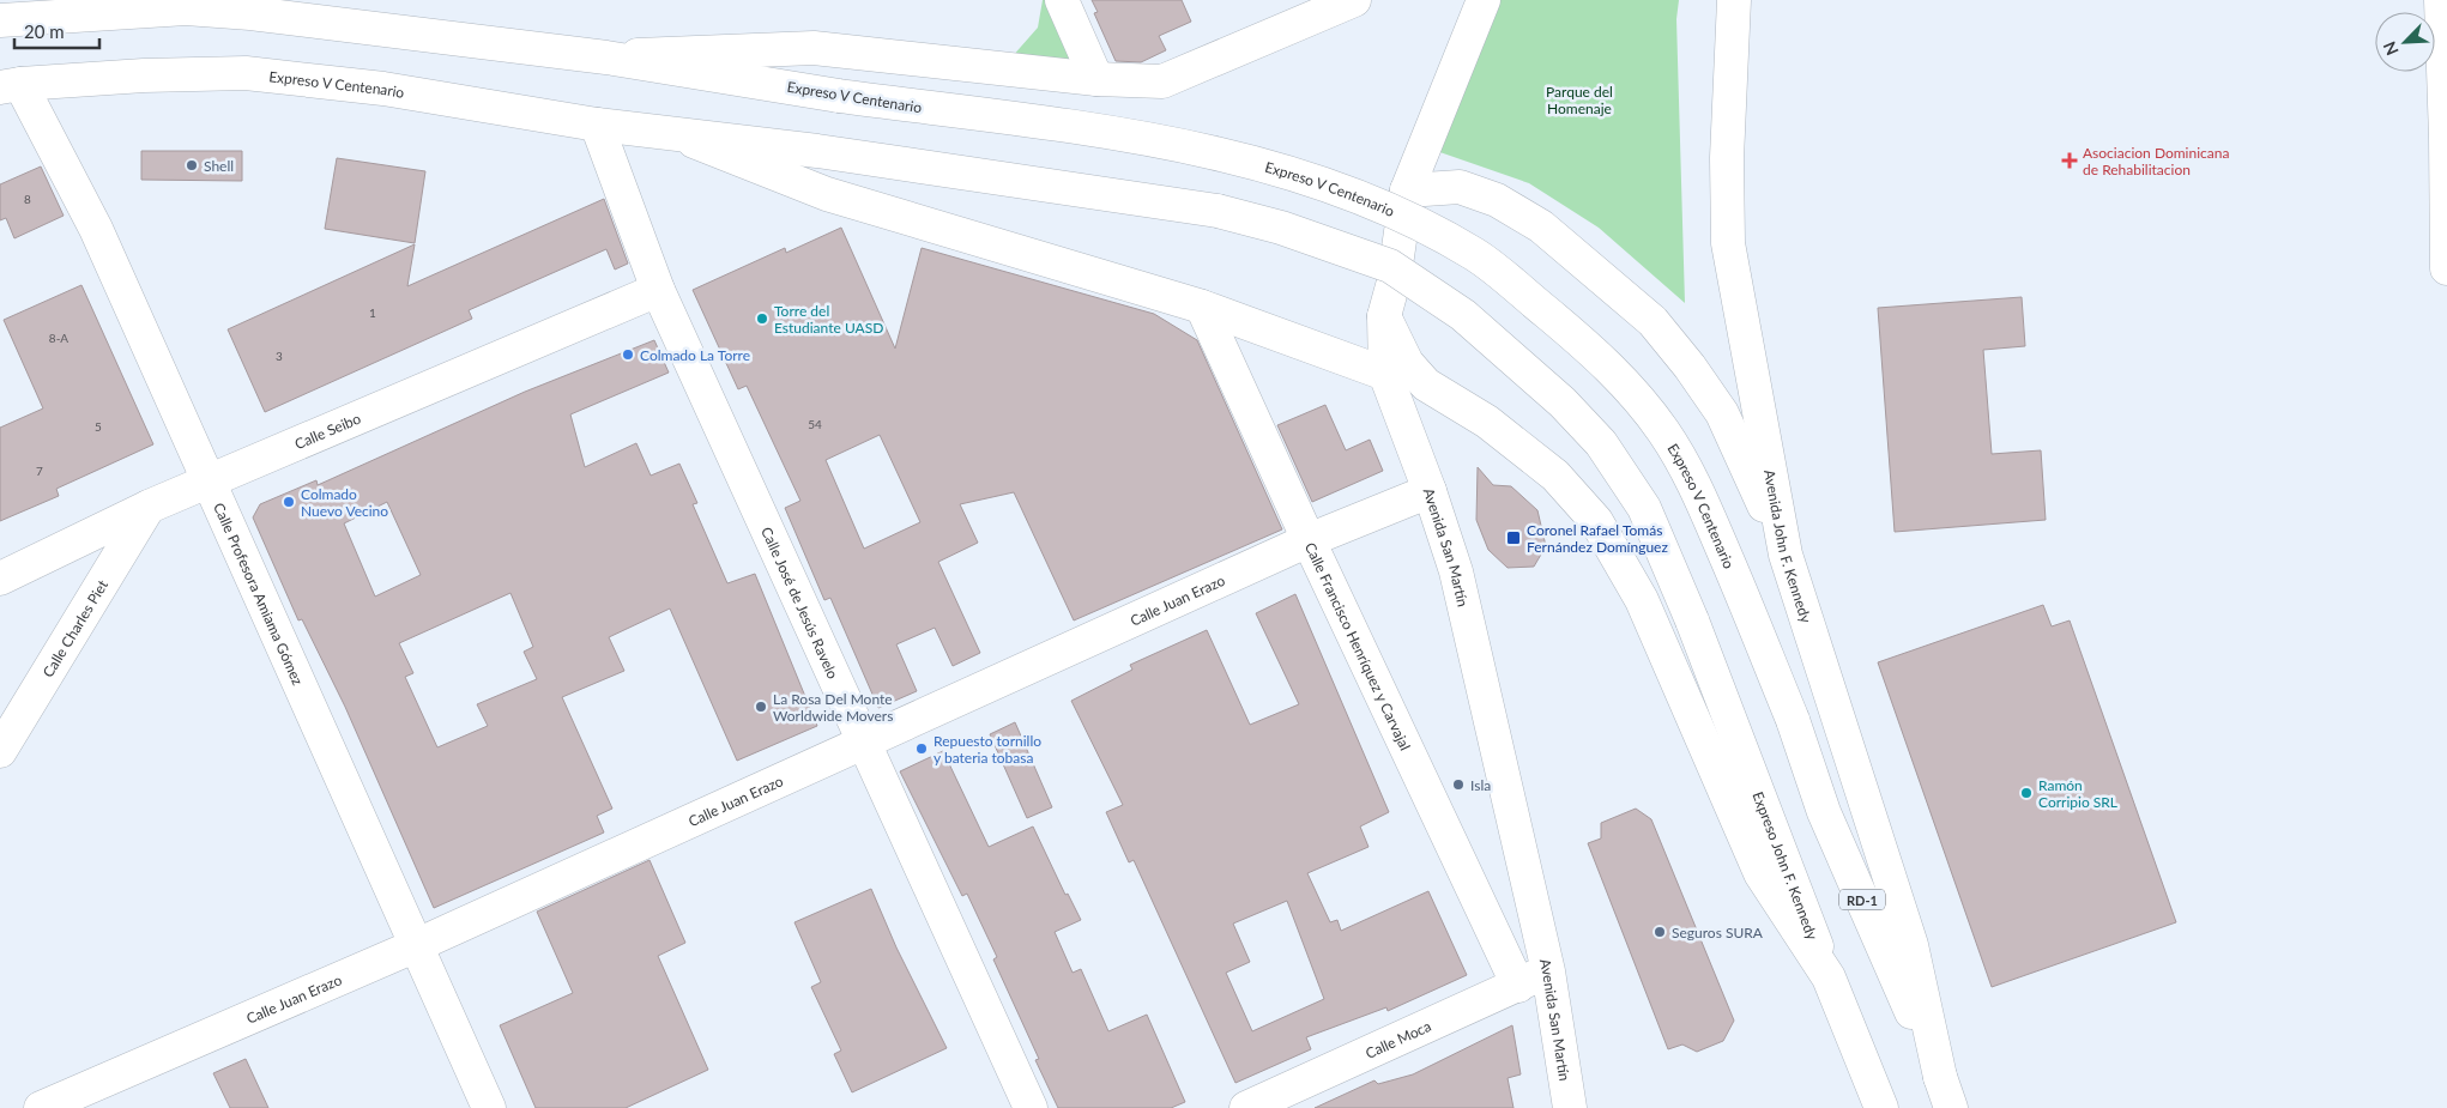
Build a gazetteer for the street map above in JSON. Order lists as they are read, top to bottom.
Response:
{
  "streets": {
    "main road": [
      "Expreso V Centenario",
      "Calle Seibo",
      "Avenida John F. Kennedy",
      "Avenida San Martín",
      "Calle Profesora Amiama Gómez",
      "Calle Juan Erazo",
      "Calle José de Jesús Ravelo",
      "Calle Charles Piet",
      "Calle Francisco Henríquez y Carvajal",
      "Expreso John F. Kennedy",
      "RD-1",
      "Calle Moca"
    ]
  },
  "crossings": [
    ["Expreso V Centenario", "Avenida John F. Kennedy"],
    ["Expreso V Centenario", "Avenida San Martín"],
    ["Expreso V Centenario", "Calle Profesora Amiama Gómez"],
    ["Expreso V Centenario", "Calle José de Jesús Ravelo"],
    ["Expreso V Centenario", "Calle Francisco Henríquez y Carvajal"],
    ["Expreso V Centenario", "Expreso John F. Kennedy"],
    ["Expreso V Centenario", "RD-1"],
    ["Calle Seibo", "Calle Profesora Amiama Gómez"],
    ["Calle Seibo", "Calle José de Jesús Ravelo"],
    ["Calle Seibo", "Calle Charles Piet"],
    ["Avenida John F. Kennedy", "RD-1"],
    ["Avenida San Martín", "Calle Juan Erazo"],
    ["Avenida San Martín", "Calle Moca"],
    ["Calle Profesora Amiama Gómez", "Calle Juan Erazo"],
    ["Calle Juan Erazo", "Calle José de Jesús Ravelo"],
    ["Calle Juan Erazo", "Calle Francisco Henríquez y Carvajal"],
    ["Calle Francisco Henríquez y Carvajal", "Calle Moca"]
  ],
  "parks": ["Parque del Homenaje"],
  "places": {
    "health": ["Asociacion Dominicana de Rehabilitacion"],
    "other": [
      "Shell",
      "Torre del Estudiante UASD",
      "Colmado La Torre",
      "Colmado Nuevo Vecino",
      "La Rosa Del Monte Worldwide Movers",
      "Repuesto tornillo y bateria tobasa",
      "Isla",
      "Ramón Corripio SRL",
      "Seguros SURA"
    ],
    "transit": ["Coronel Rafael Tomás Fernández Domínguez"]
  },
  "house_numbers": [
    "8",
    "1",
    "8-A",
    "3",
    "54",
    "5",
    "7"
  ],
  "scale_bar": "20 m",
  "north": "bottom left"
}
